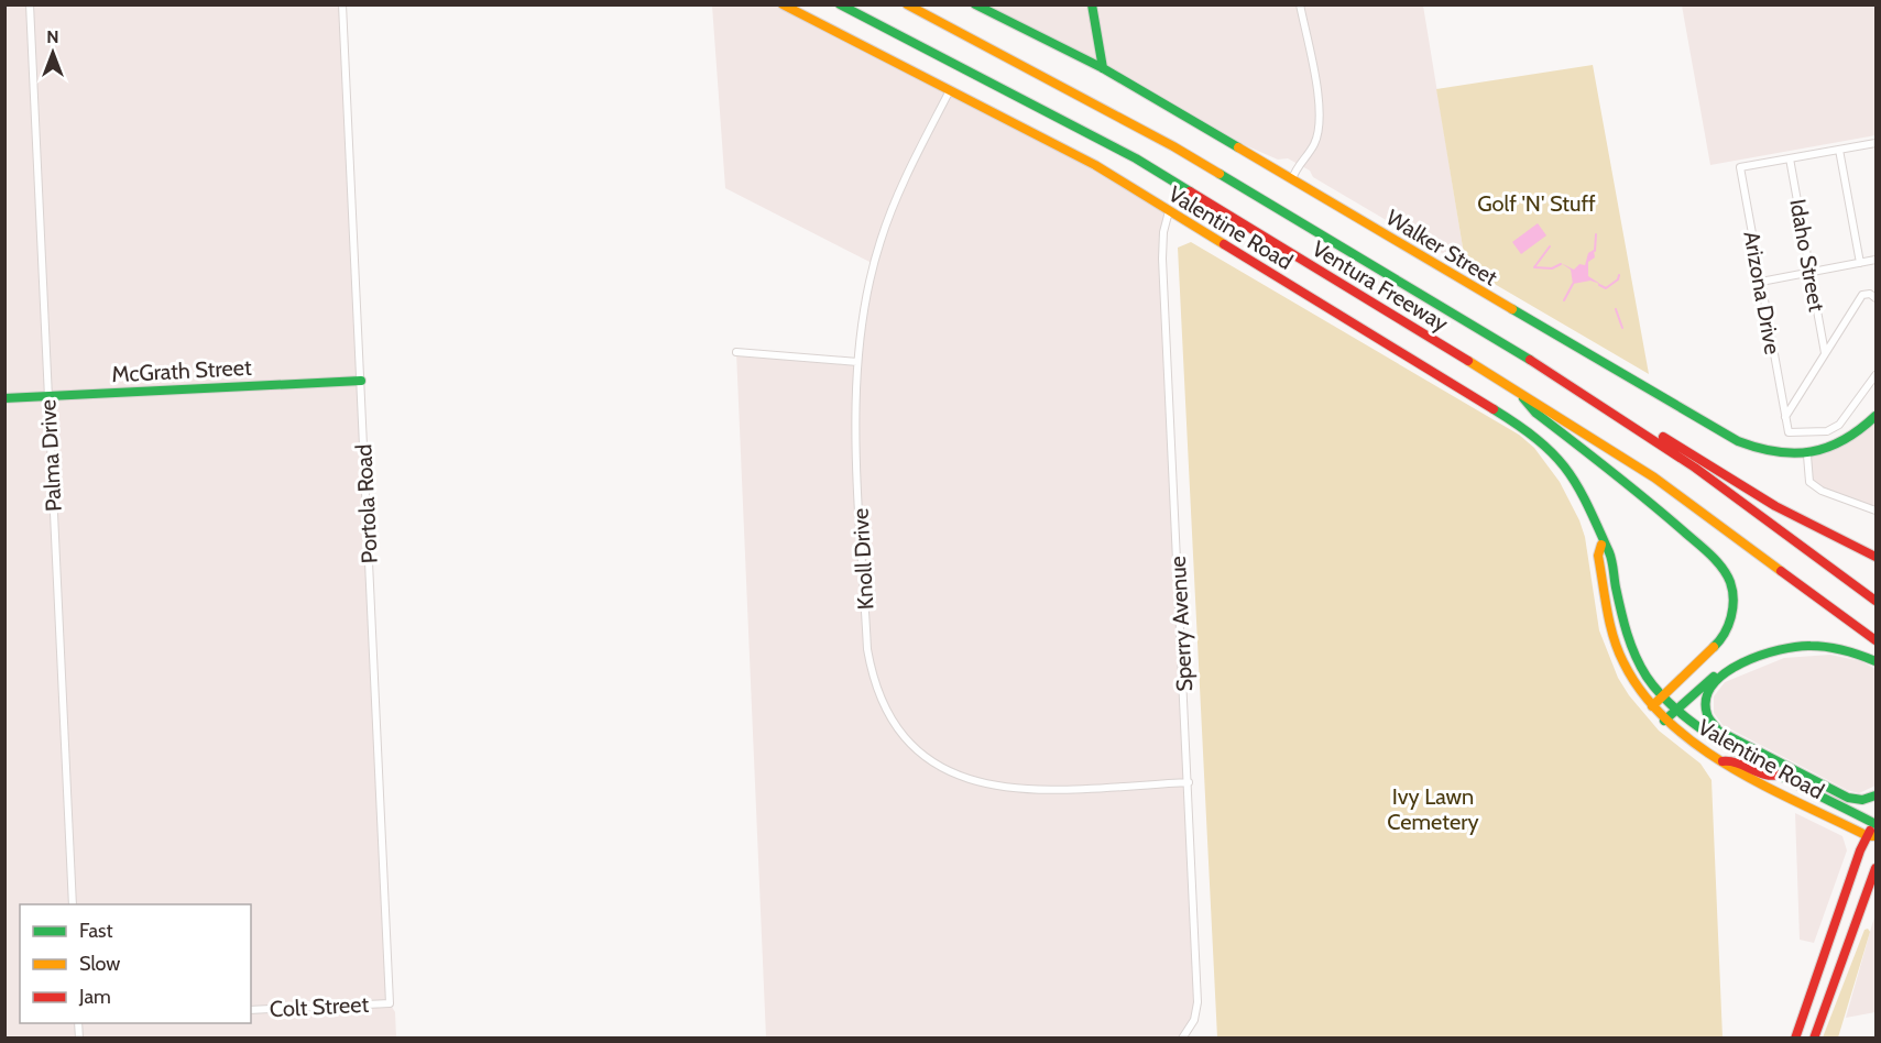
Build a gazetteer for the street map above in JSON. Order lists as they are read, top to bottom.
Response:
{
  "streets": {
    "main road": [
      "Valentine Road",
      "Walker Street",
      "Ventura Freeway",
      "McGrath Street"
    ],
    "street": [
      "Idaho Street",
      "Arizona Drive",
      "Palma Drive",
      "Portola Road",
      "Knoll Drive",
      "Sperry Avenue",
      "Colt Street"
    ]
  },
  "crossings": [
    ["Valentine Road", "Knoll Drive"],
    ["Valentine Road", "Sperry Avenue"],
    ["Idaho Street", "Arizona Drive"],
    ["McGrath Street", "Palma Drive"],
    ["McGrath Street", "Portola Road"],
    ["Portola Road", "Colt Street"],
    ["Knoll Drive", "Sperry Avenue"]
  ],
  "parks": ["Golf 'N' Stuff", "Ivy Lawn Cemetery"],
  "legend": ["Fast", "Slow", "Jam"],
  "north": "top"
}
